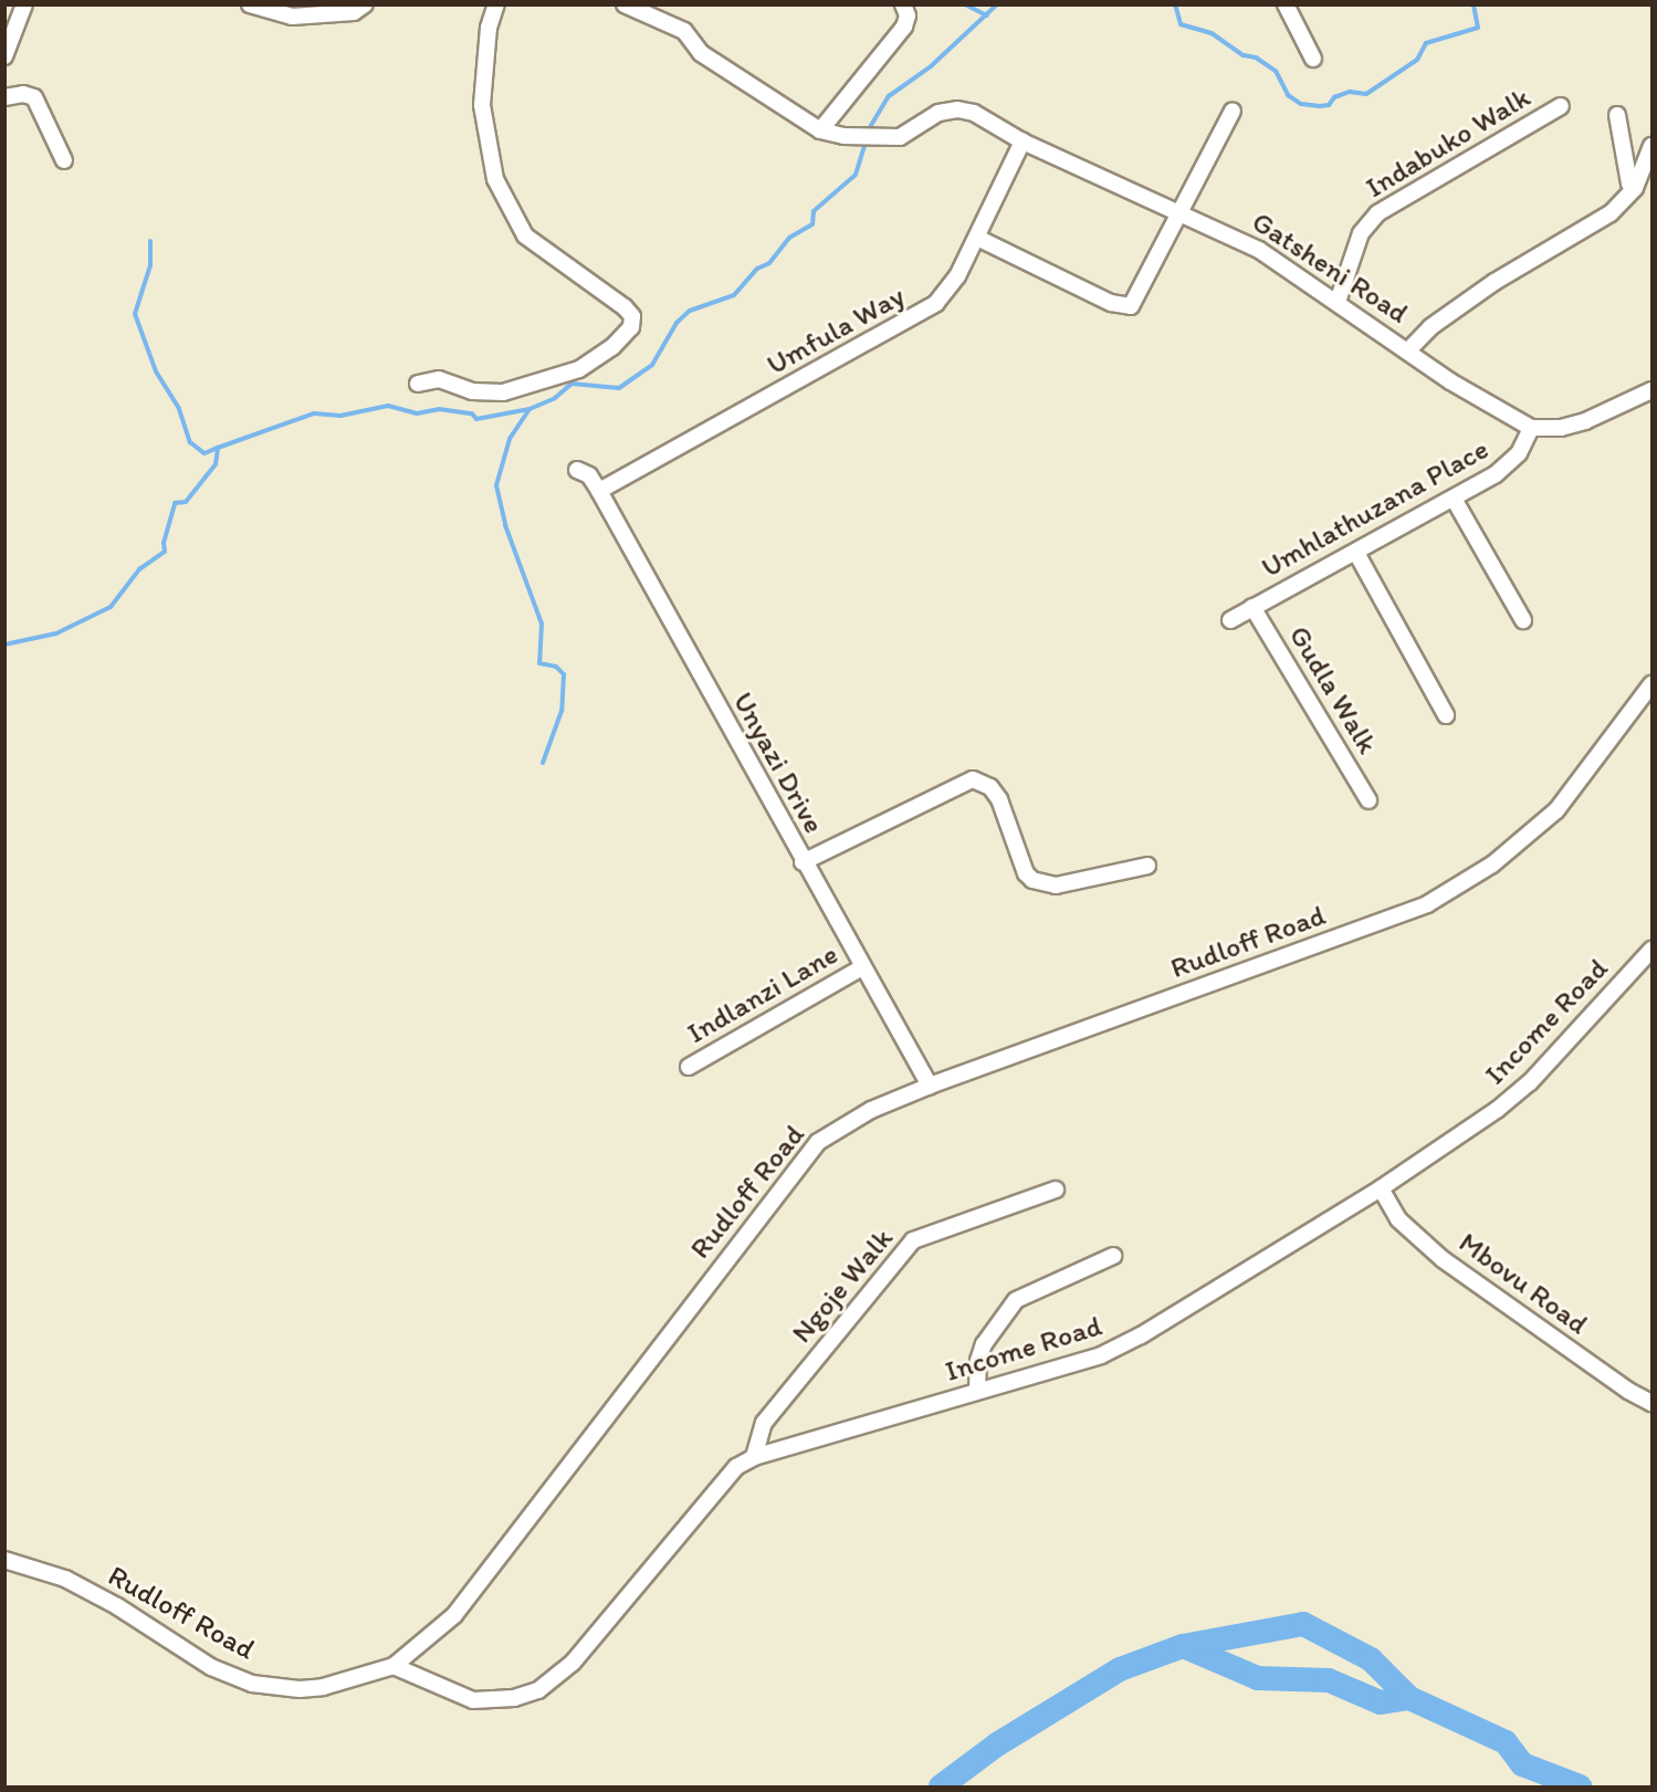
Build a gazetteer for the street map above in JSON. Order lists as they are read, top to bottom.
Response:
{
  "streets": {
    "street": [
      "Indabuko Walk",
      "Gatsheni Road",
      "Umfula Way",
      "Umhlathuzana Place",
      "Gudla Walk",
      "Unyazi Drive",
      "Rudloff Road",
      "Indlanzi Lane",
      "Income Road",
      "Mbovu Road",
      "Ngoje Walk"
    ]
  },
  "crossings": [
    ["Indabuko Walk", "Gatsheni Road"],
    ["Gatsheni Road", "Umfula Way"],
    ["Gatsheni Road", "Umhlathuzana Place"],
    ["Umfula Way", "Unyazi Drive"],
    ["Umhlathuzana Place", "Gudla Walk"],
    ["Unyazi Drive", "Rudloff Road"],
    ["Unyazi Drive", "Indlanzi Lane"],
    ["Rudloff Road", "Income Road"],
    ["Income Road", "Mbovu Road"],
    ["Income Road", "Ngoje Walk"]
  ]
}
